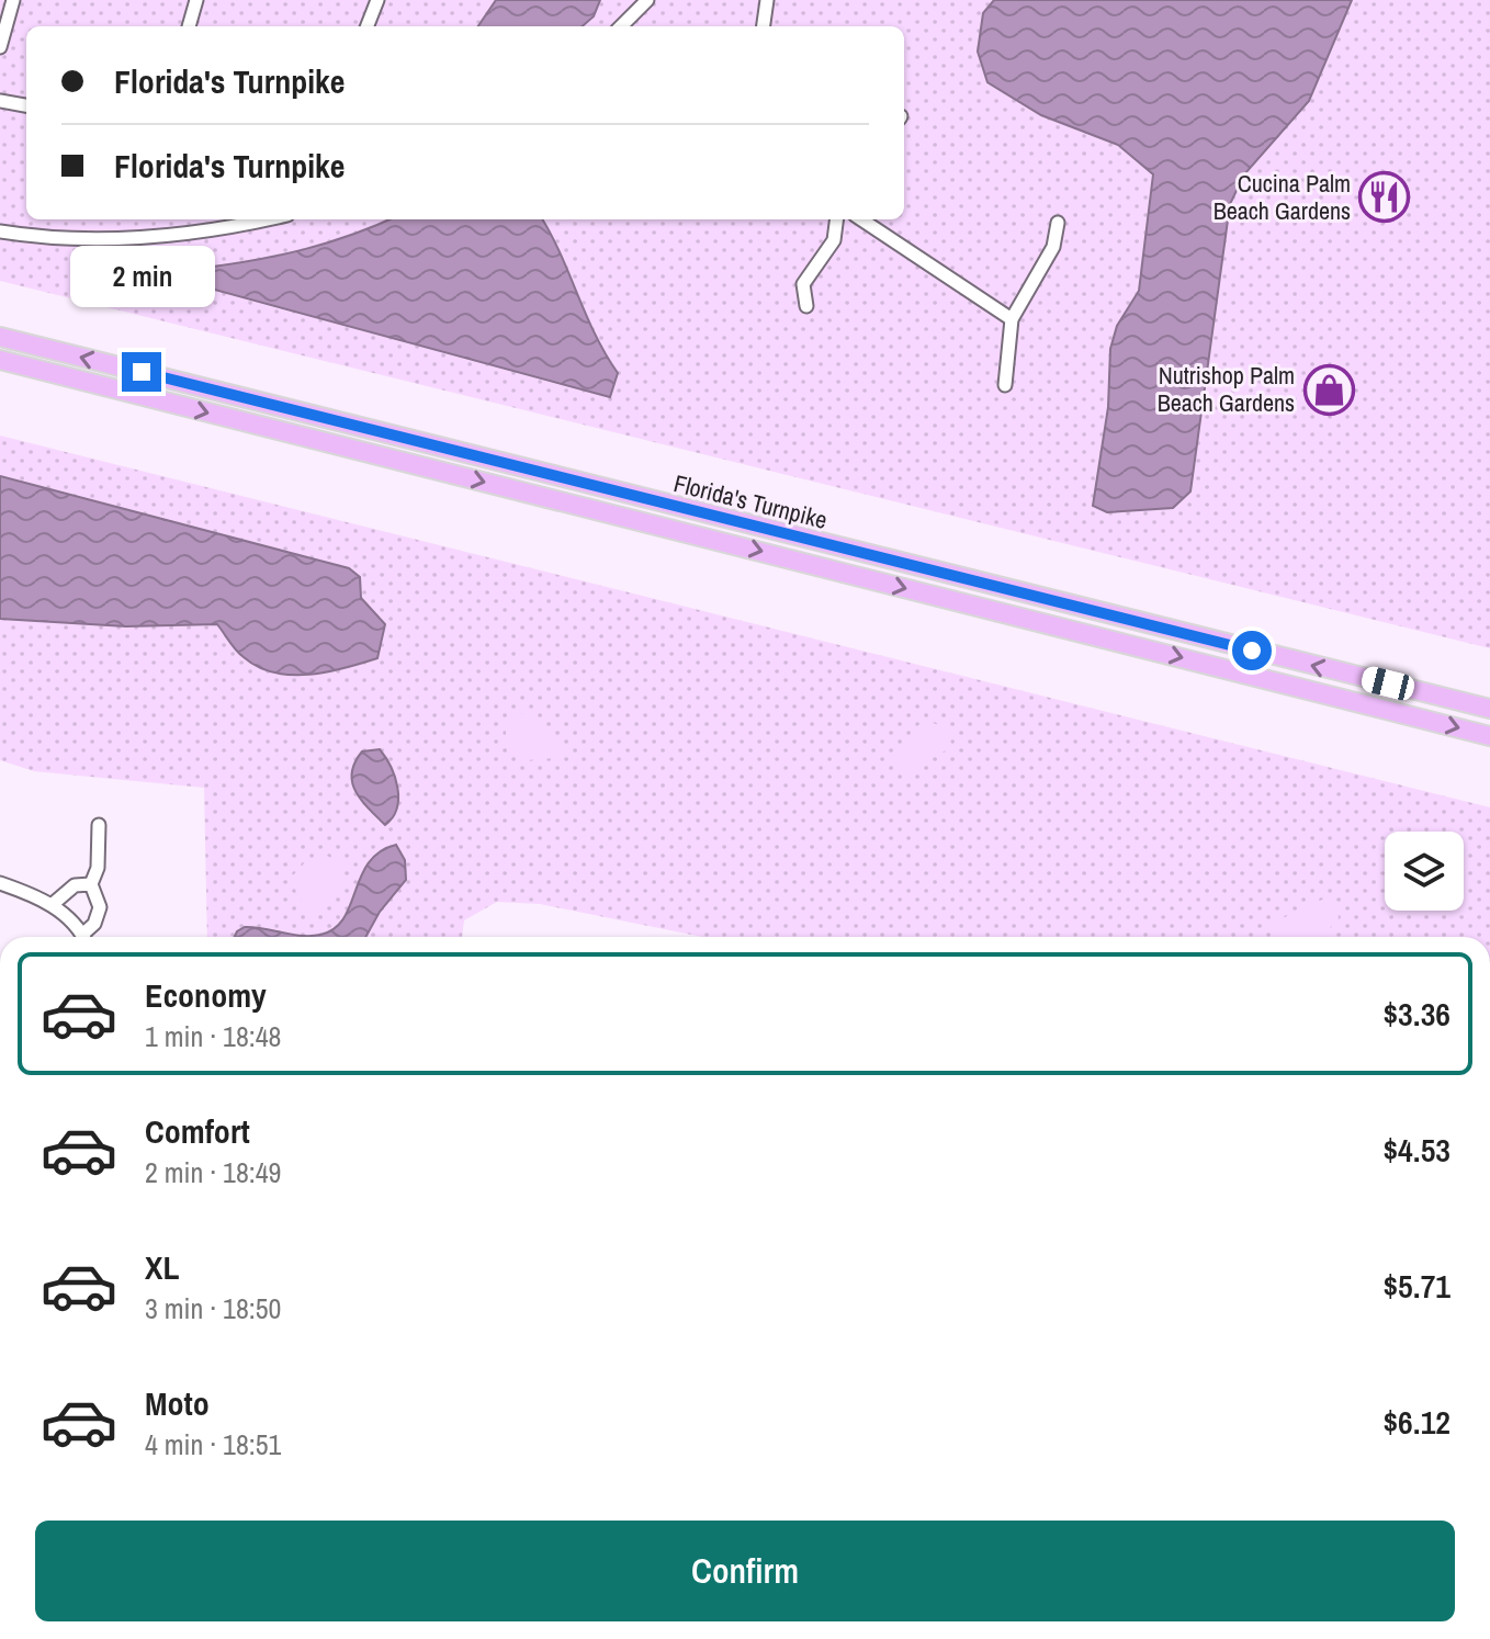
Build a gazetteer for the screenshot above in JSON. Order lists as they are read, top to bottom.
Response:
{
  "streets": {
    "highway": ["Florida's Turnpike"]
  },
  "places": {
    "restaurant": ["Cucina Palm Beach Gardens"],
    "shop": ["Nutrishop Palm Beach Gardens"]
  },
  "page": {
    "banner": ["Florida's Turnpike", "Florida's Turnpike"],
    "bubble": "2 min",
    "list": [
      {
        "name": "Economy",
        "note": "1 min · 18:48",
        "value": "$3.36"
      },
      {
        "name": "Comfort",
        "note": "2 min · 18:49",
        "value": "$4.53"
      },
      {
        "name": "XL",
        "note": "3 min · 18:50",
        "value": "$5.71"
      },
      {
        "name": "Moto",
        "note": "4 min · 18:51",
        "value": "$6.12"
      }
    ],
    "buttons": "Confirm"
  }
}
